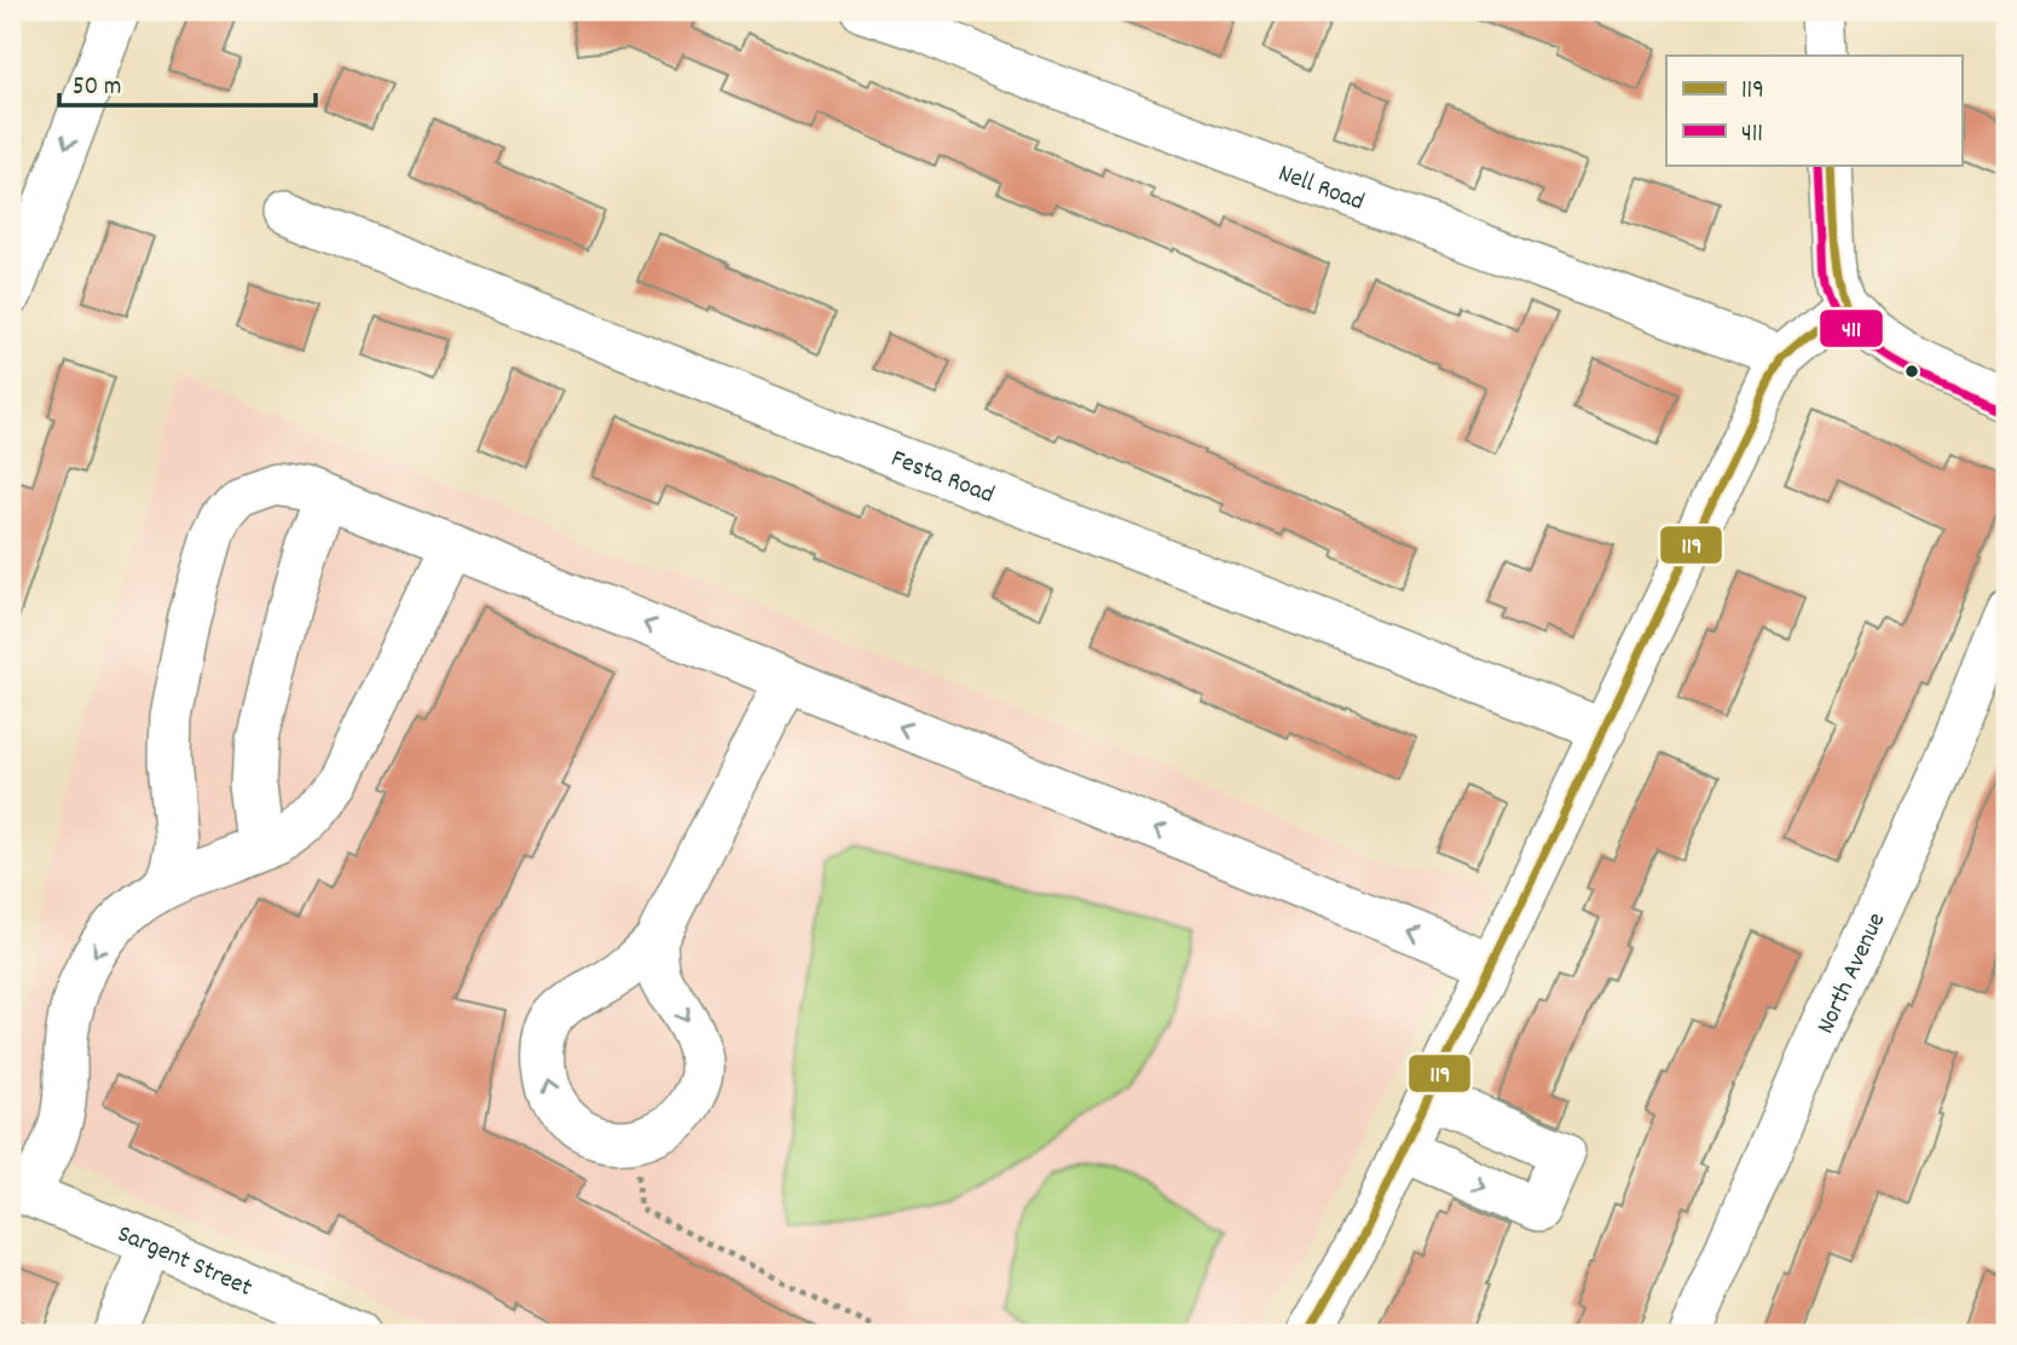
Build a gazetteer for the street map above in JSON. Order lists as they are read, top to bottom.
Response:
{
  "streets": {
    "street": [
      "Nell Road",
      "Festa Road",
      "North Avenue",
      "Sargent Street"
    ]
  },
  "lines": ["transit line 119", "transit line 411"],
  "legend": ["119", "411"],
  "scale_bar": "50 m"
}
